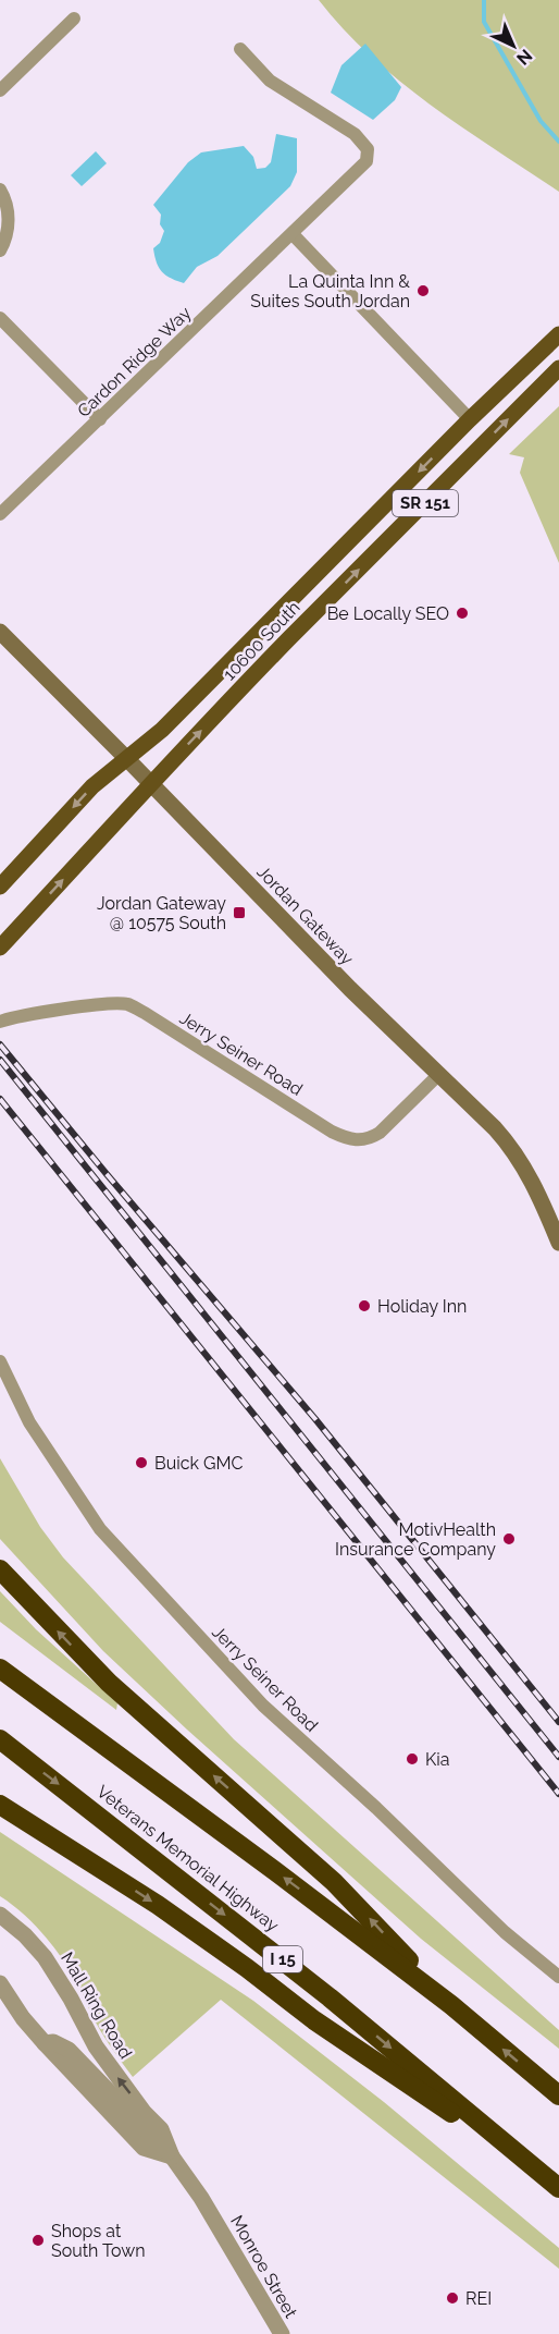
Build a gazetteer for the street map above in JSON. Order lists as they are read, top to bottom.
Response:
{
  "streets": {
    "highway": ["Veterans Memorial Highway", "I 15"],
    "main road": ["SR 151", "10600 South", "Jordan Gateway"],
    "street": [
      "Cardon Ridge Way",
      "Jerry Seiner Road",
      "Mall Ring Road",
      "Monroe Street"
    ]
  },
  "crossings": [
    ["10600 South", "Jordan Gateway"],
    ["Jordan Gateway", "Jerry Seiner Road"],
    ["Mall Ring Road", "Monroe Street"]
  ],
  "places": {
    "other": [
      "La Quinta Inn & Suites South Jordan",
      "Be Locally SEO",
      "Holiday Inn",
      "Buick GMC",
      "MotivHealth Insurance Company",
      "Kia",
      "Shops at South Town",
      "REI"
    ],
    "transit": ["Jordan Gateway @ 10575 South"]
  },
  "north": "bottom right"
}
